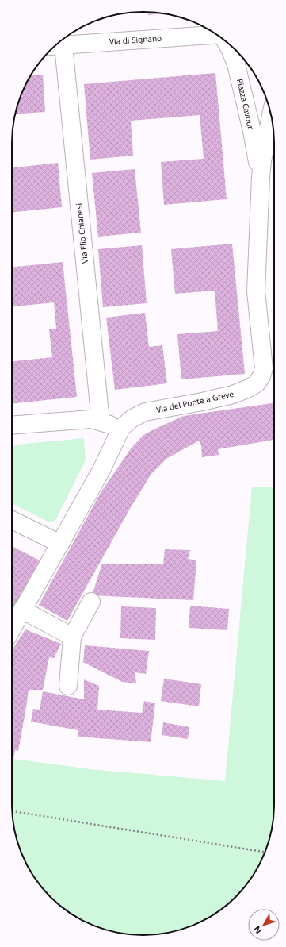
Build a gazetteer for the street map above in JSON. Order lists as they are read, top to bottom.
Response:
{
  "streets": {
    "street": [
      "Via di Signano",
      "Piazza Cavour",
      "Via Elio Chianesi",
      "Via del Ponte a Greve"
    ]
  },
  "crossings": [
    ["Via di Signano", "Via Elio Chianesi"],
    ["Piazza Cavour", "Via del Ponte a Greve"]
  ],
  "north": "bottom left"
}
